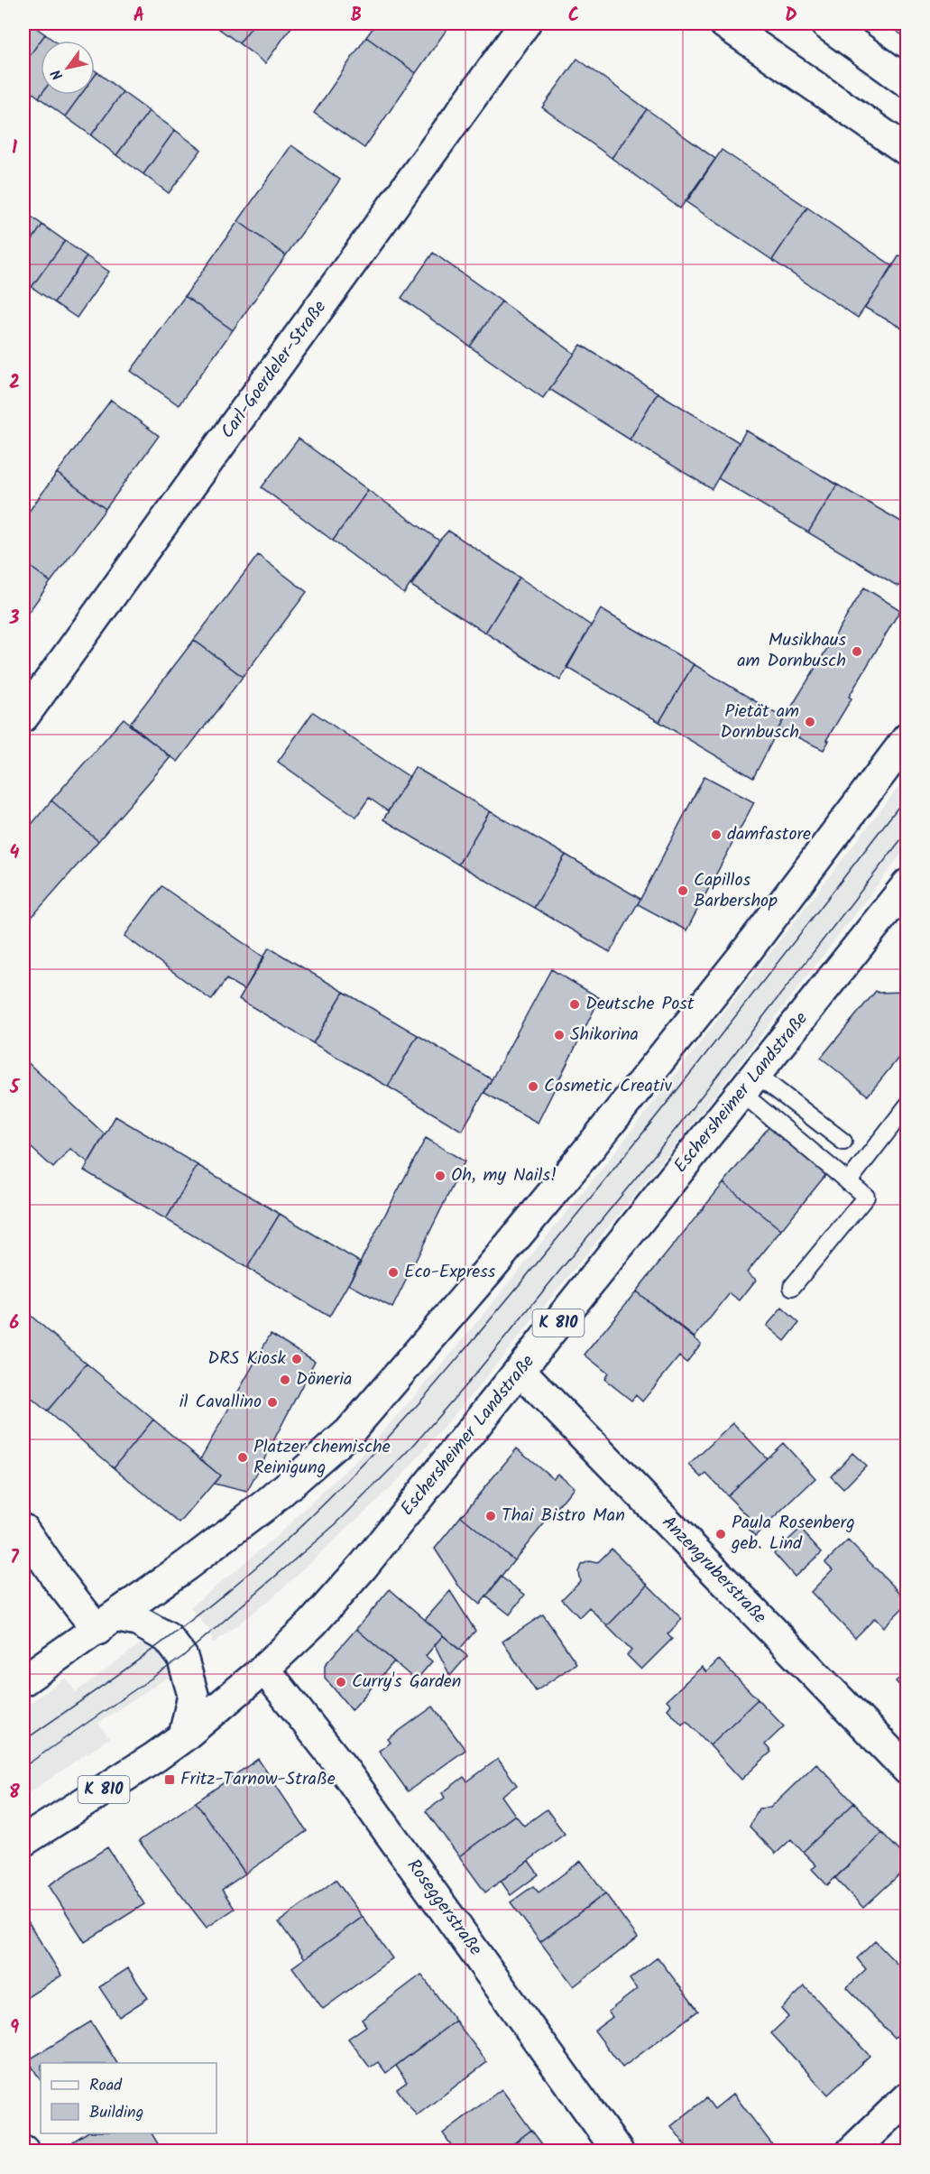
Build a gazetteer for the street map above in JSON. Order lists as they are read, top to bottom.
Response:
{
  "streets": {
    "main road": [
      "Carl-Goerdeler-Straße",
      "Eschersheimer Landstraße",
      "K 810",
      "Anzengruberstraße",
      "Roseggerstraße"
    ]
  },
  "crossings": [
    ["Eschersheimer Landstraße", "Anzengruberstraße"],
    ["Eschersheimer Landstraße", "Roseggerstraße"]
  ],
  "places": {
    "other": [
      "Musikhaus am Dornbusch",
      "Pietät am Dornbusch",
      "damfastore",
      "Capillos Barbershop",
      "Deutsche Post",
      "Shikorina",
      "Cosmetic Creativ",
      "Oh, my Nails!",
      "Eco-Express",
      "DRS Kiosk",
      "Döneria",
      "il Cavallino",
      "Platzer chemische Reinigung",
      "Thai Bistro Man",
      "Paula Rosenberg geb. Lind",
      "Curry's Garden"
    ],
    "transit": ["Fritz-Tarnow-Straße"]
  },
  "legend": ["Road", "Building"],
  "north": "bottom left",
  "grid": {
    "columns": [
      "A",
      "B",
      "C",
      "D"
    ],
    "rows": [
      "1",
      "2",
      "3",
      "4",
      "5",
      "6",
      "7",
      "8",
      "9"
    ]
  }
}
